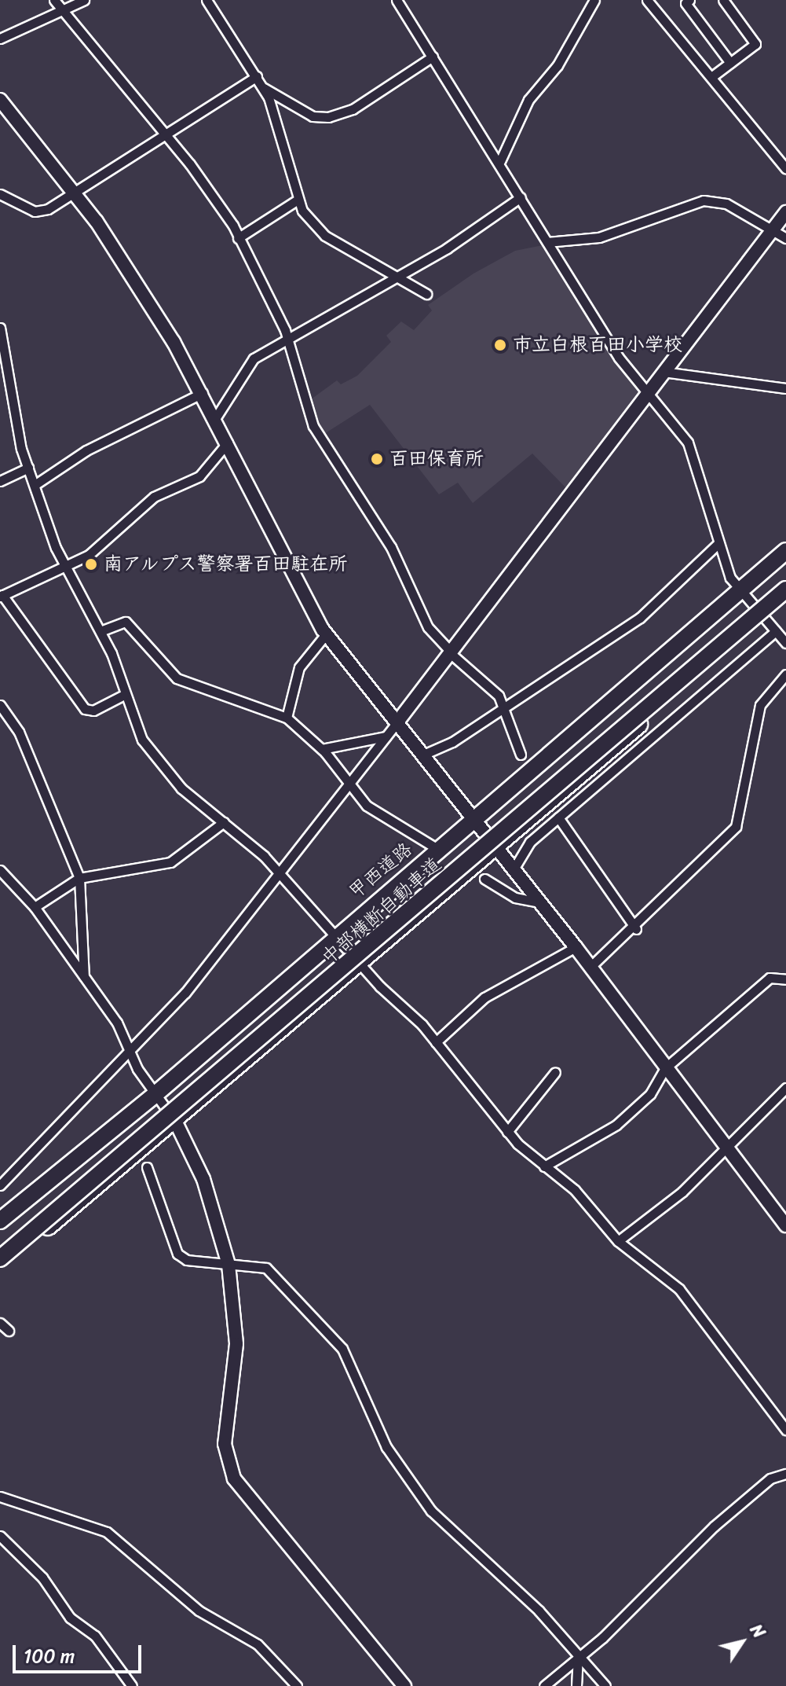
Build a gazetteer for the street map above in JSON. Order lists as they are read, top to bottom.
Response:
{
  "streets": {
    "highway": ["甲西道路", "中部横断自動車道"]
  },
  "places": ["市立白根百田小学校", "百田保育所", "南アルプス警察署百田駐在所"],
  "scale_bar": "100 m",
  "north": "top right"
}
